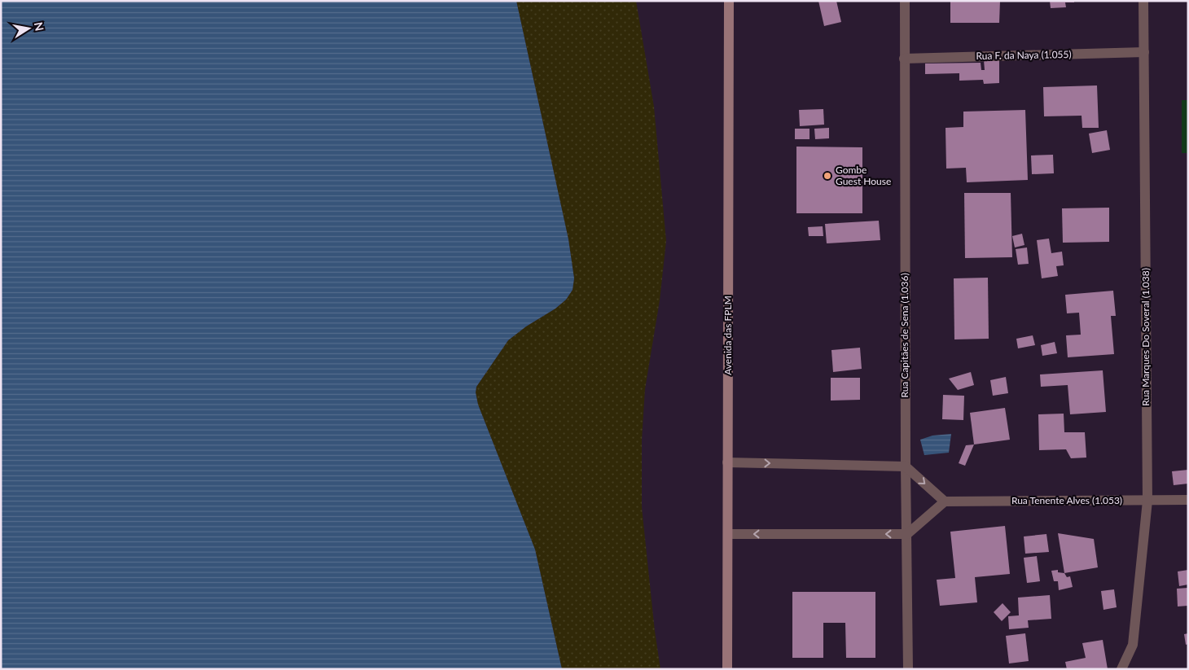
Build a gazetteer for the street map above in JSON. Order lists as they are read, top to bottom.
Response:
{
  "streets": {
    "street": [
      "Rua F. da Naya (1.055)",
      "Avenida das FPLM",
      "Rua Capitães de Sena (1.036)",
      "Rua Marques Do Soveral (1.038)",
      "Rua Tenente Alves (1.053)"
    ]
  },
  "crossings": [
    ["Rua F. da Naya (1.055)", "Rua Capitães de Sena (1.036)"],
    ["Rua F. da Naya (1.055)", "Rua Marques Do Soveral (1.038)"],
    ["Rua Marques Do Soveral (1.038)", "Rua Tenente Alves (1.053)"]
  ],
  "places": ["Gombe Guest House"],
  "north": "right"
}
